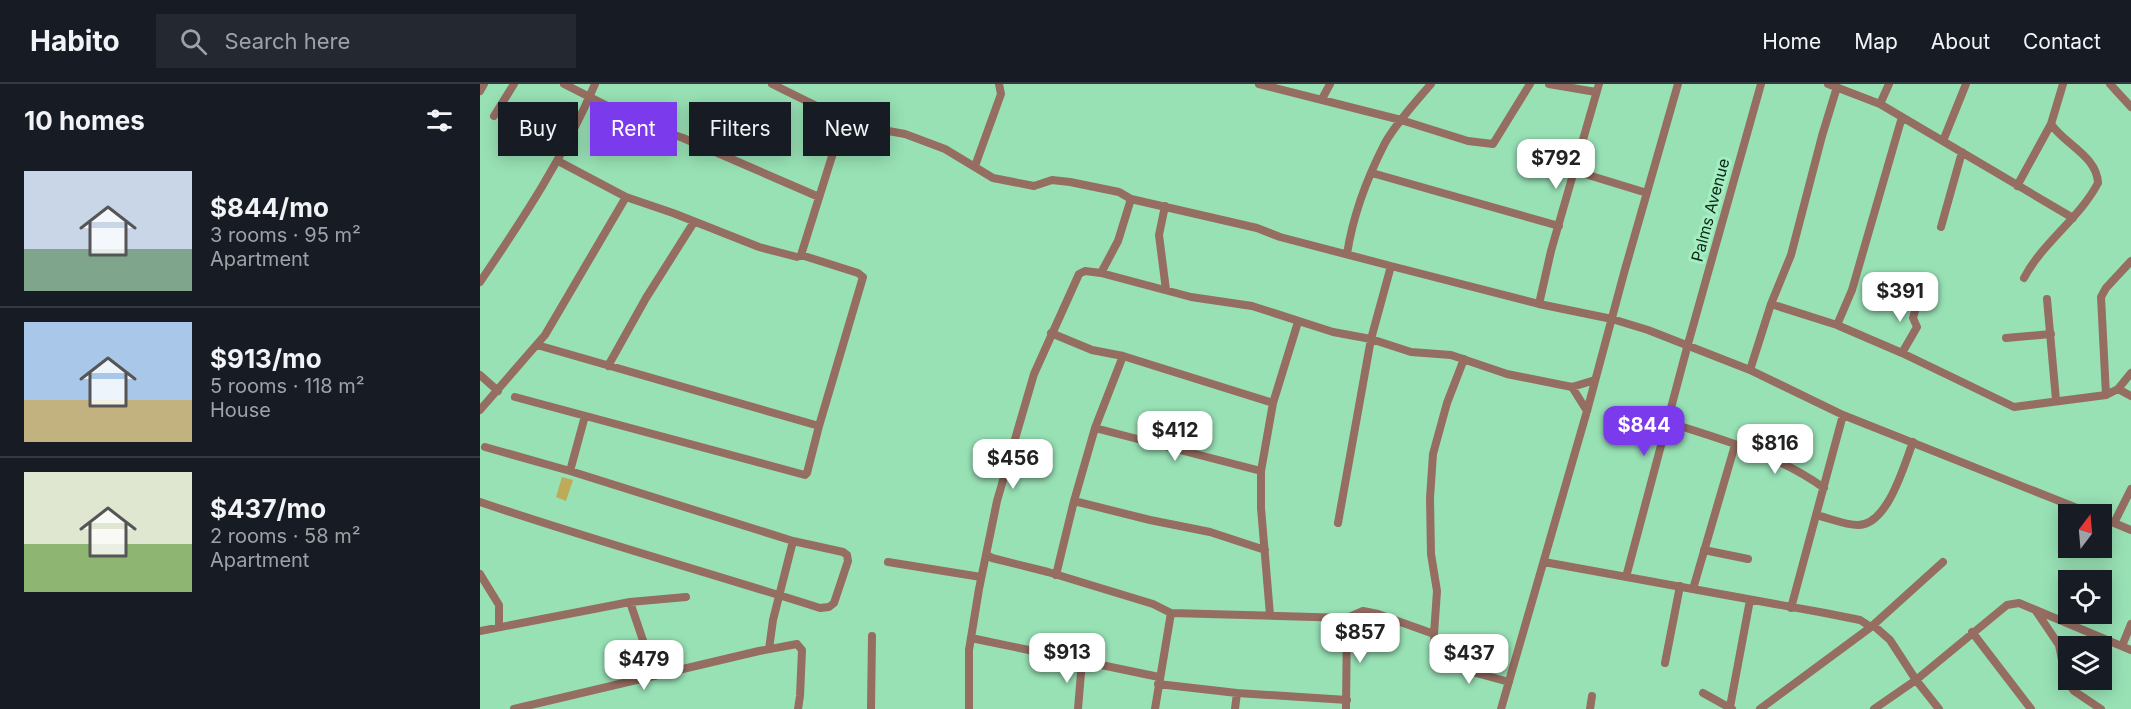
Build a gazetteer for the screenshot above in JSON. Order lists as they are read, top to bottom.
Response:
{
  "streets": {
    "street": ["Palms Avenue"]
  },
  "north": "top",
  "page": {
    "header": "Habito",
    "search": "Search here",
    "nav": [
      "Home",
      "Map",
      "About",
      "Contact"
    ],
    "heading": "10 homes",
    "chip": [
      "Buy",
      "Rent",
      "Filters",
      "New"
    ],
    "price": [
      "$792",
      "$391",
      "$844",
      "$412",
      "$816",
      "$456",
      "$857",
      "$913",
      "$437",
      "$479"
    ],
    "list": [
      {
        "name": "$844/mo",
        "note": "3 rooms · 95 m² · Apartment"
      },
      {
        "name": "$913/mo",
        "note": "5 rooms · 118 m² · House"
      },
      {
        "name": "$437/mo",
        "note": "2 rooms · 58 m² · Apartment"
      }
    ]
  }
}
